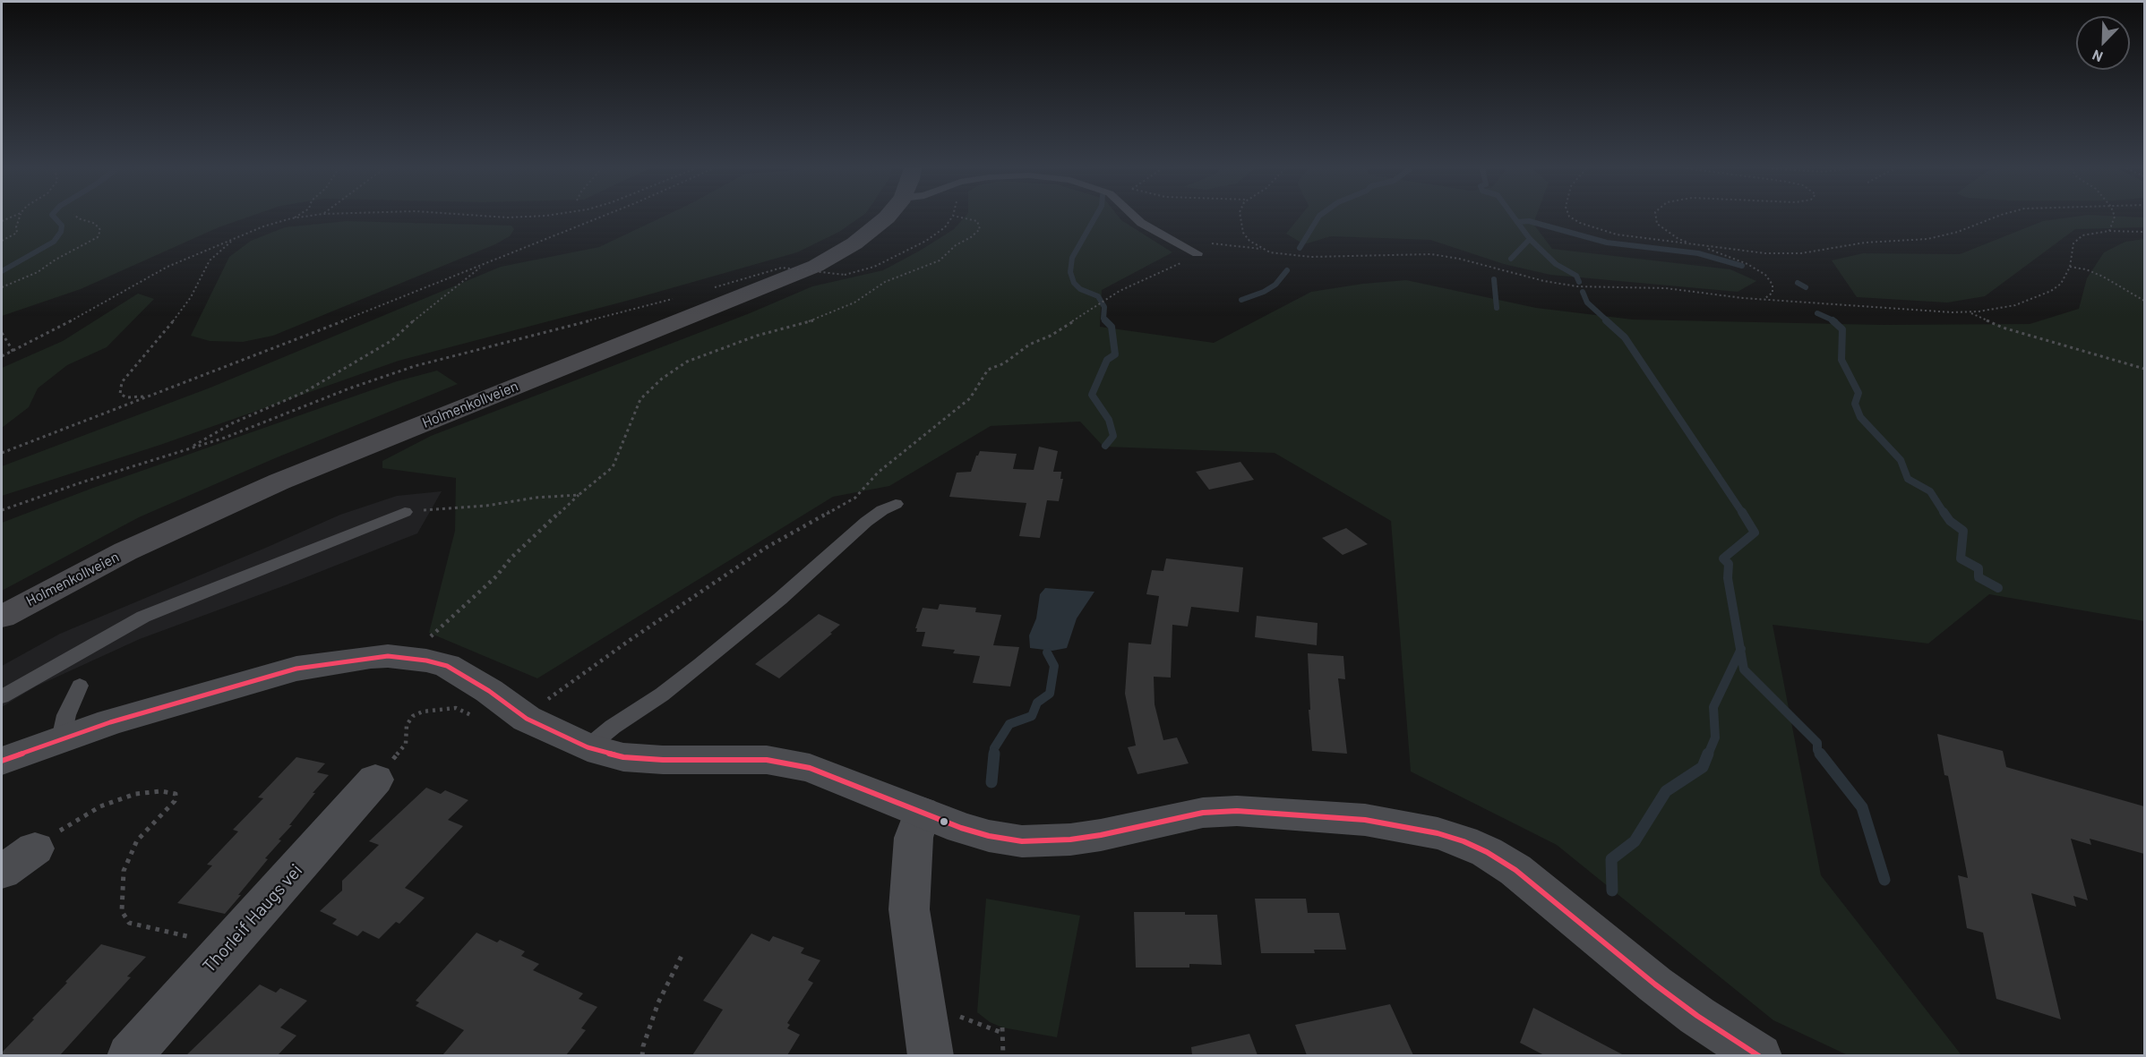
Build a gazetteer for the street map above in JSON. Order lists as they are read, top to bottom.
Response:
{
  "streets": {
    "main road": ["Holmenkollveien"],
    "street": ["Thorleif Haugs vei"]
  },
  "north": "bottom left"
}
